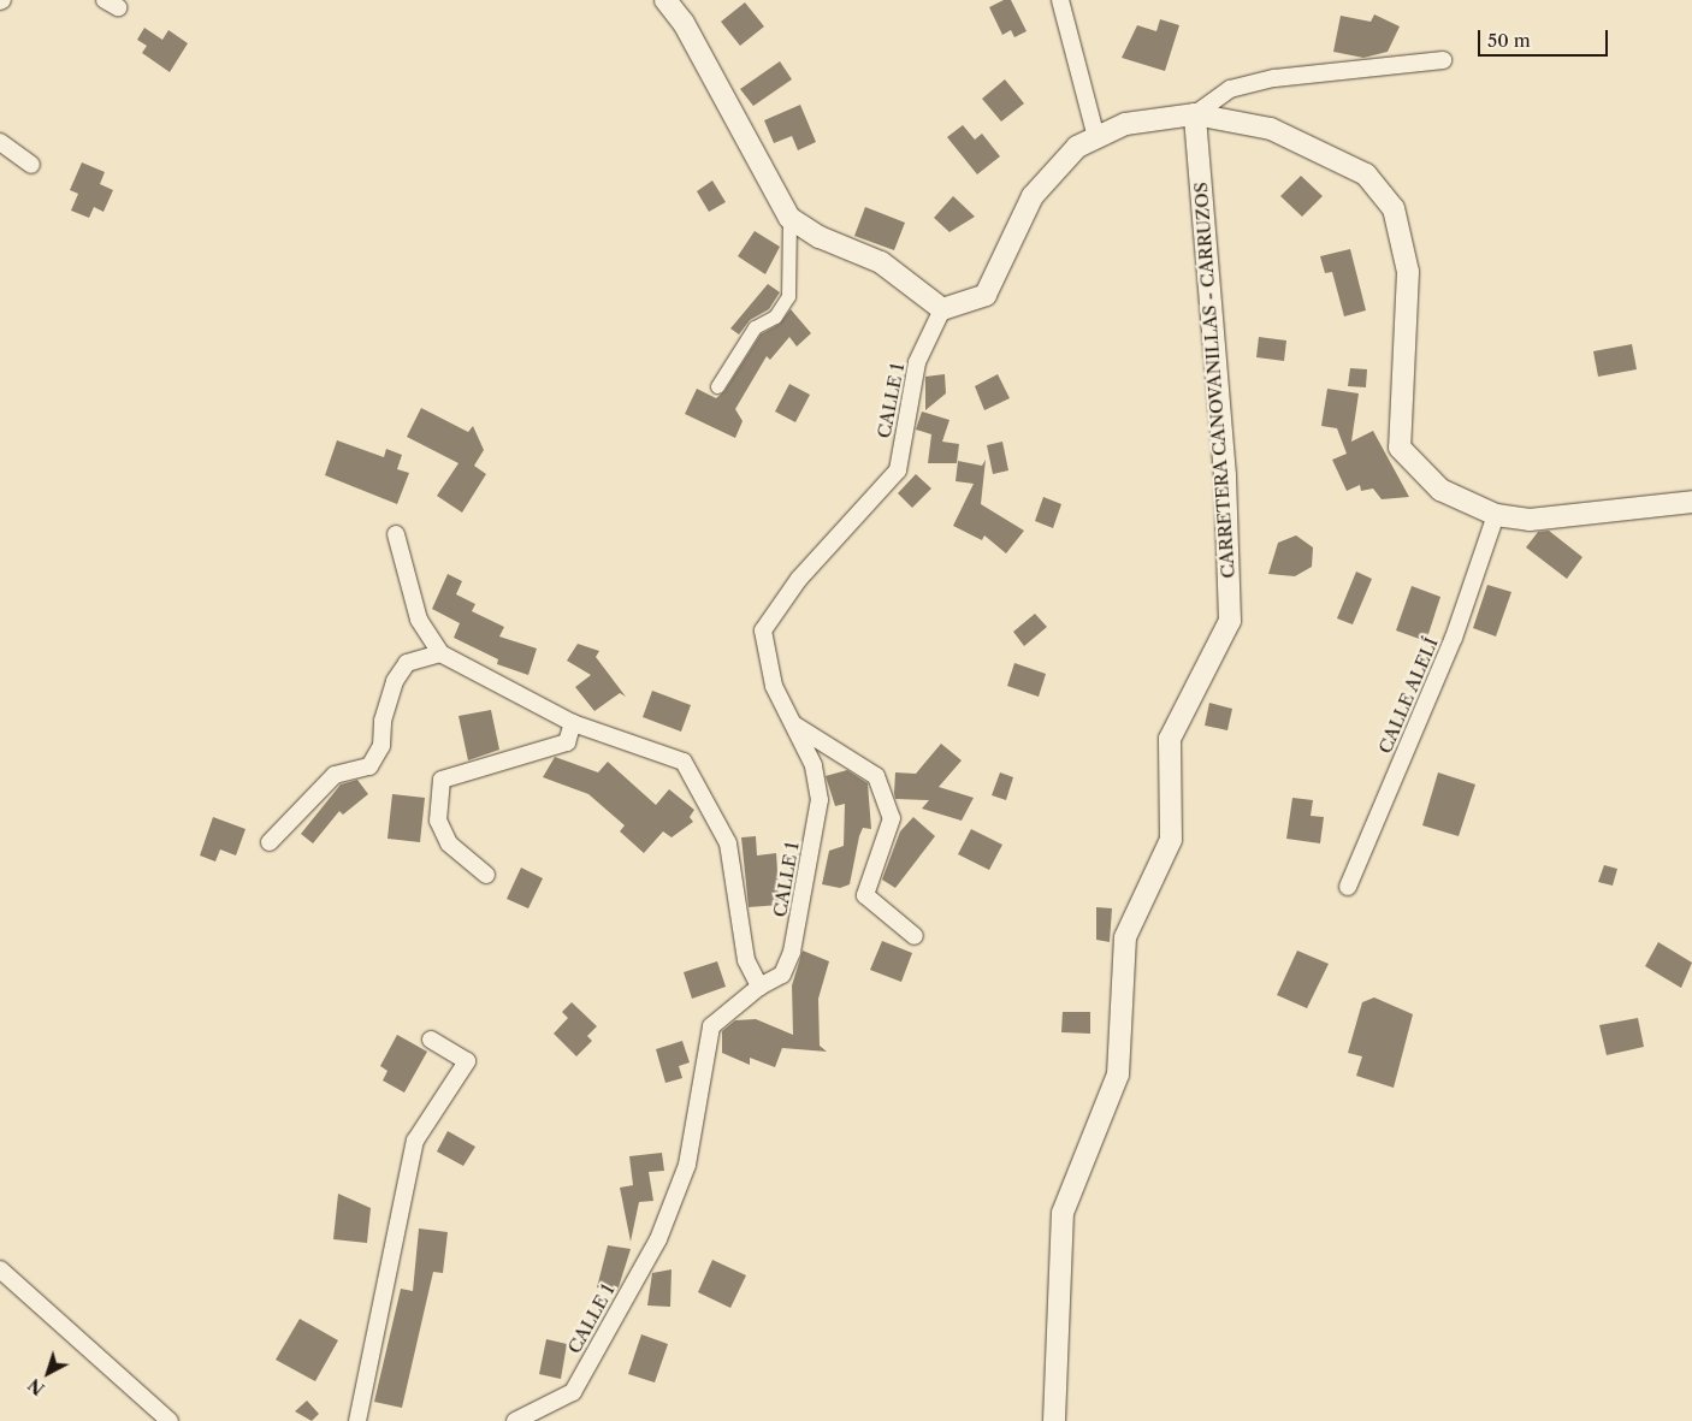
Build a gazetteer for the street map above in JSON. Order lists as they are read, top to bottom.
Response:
{
  "streets": {
    "street": ["CARRETERA CANOVANILLAS - CARRUZOS", "CALLE 1", "CALLE ALELÍ"]
  },
  "scale_bar": "50 m",
  "north": "bottom left"
}
